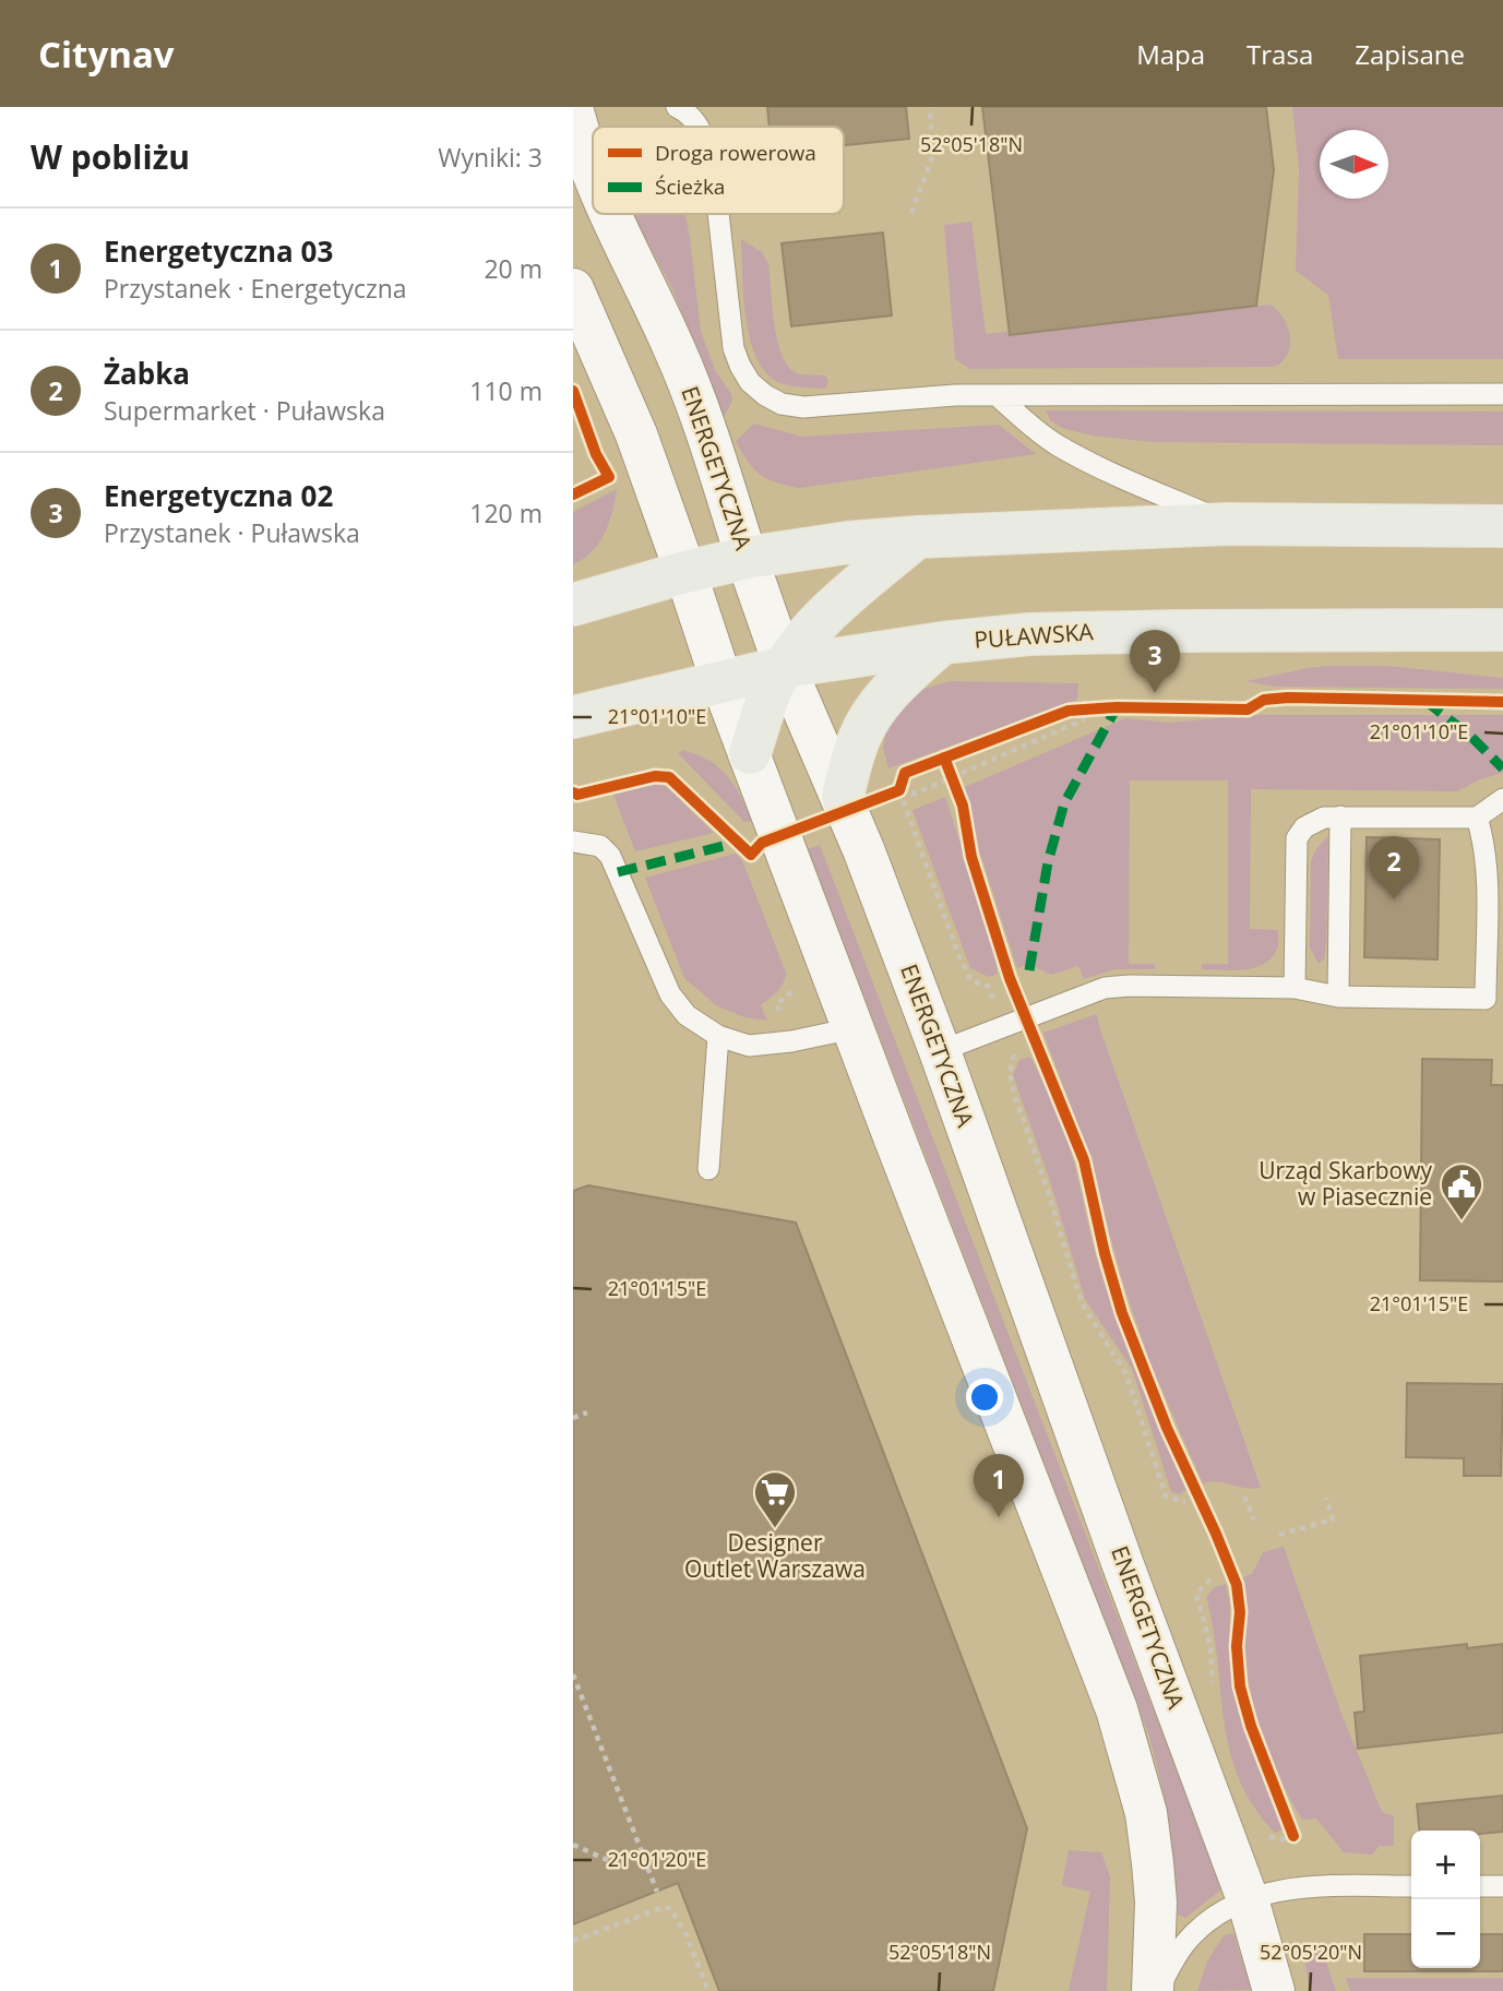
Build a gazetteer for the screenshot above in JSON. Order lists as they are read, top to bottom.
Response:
{
  "streets": {
    "main road": ["PUŁAWSKA"],
    "street": ["ENERGETYCZNA"]
  },
  "crossings": [
    ["ENERGETYCZNA", "PUŁAWSKA"]
  ],
  "places": {
    "public building": ["Urząd Skarbowy w Piasecznie"],
    "supermarket": ["Designer Outlet Warszawa"]
  },
  "legend": ["Droga rowerowa", "Ścieżka"],
  "north": "right",
  "page": {
    "header": "Citynav",
    "nav": ["Mapa", "Trasa", "Zapisane"],
    "heading": ["W pobliżu", "Wyniki: 3"],
    "list": [
      {
        "mark": "1",
        "name": "Energetyczna 03",
        "note": "Przystanek · Energetyczna",
        "value": "20 m"
      },
      {
        "mark": "2",
        "name": "Żabka",
        "note": "Supermarket · Puławska",
        "value": "110 m"
      },
      {
        "mark": "3",
        "name": "Energetyczna 02",
        "note": "Przystanek · Puławska",
        "value": "120 m"
      }
    ],
    "pins": ["3", "2", "1"],
    "map_buttons": ["+", "−"]
  },
  "coordinates": [
    "52°05'18\"N",
    "21°01'10\"E",
    "21°01'15\"E",
    "21°01'20\"E",
    "52°05'20\"N"
  ]
}
